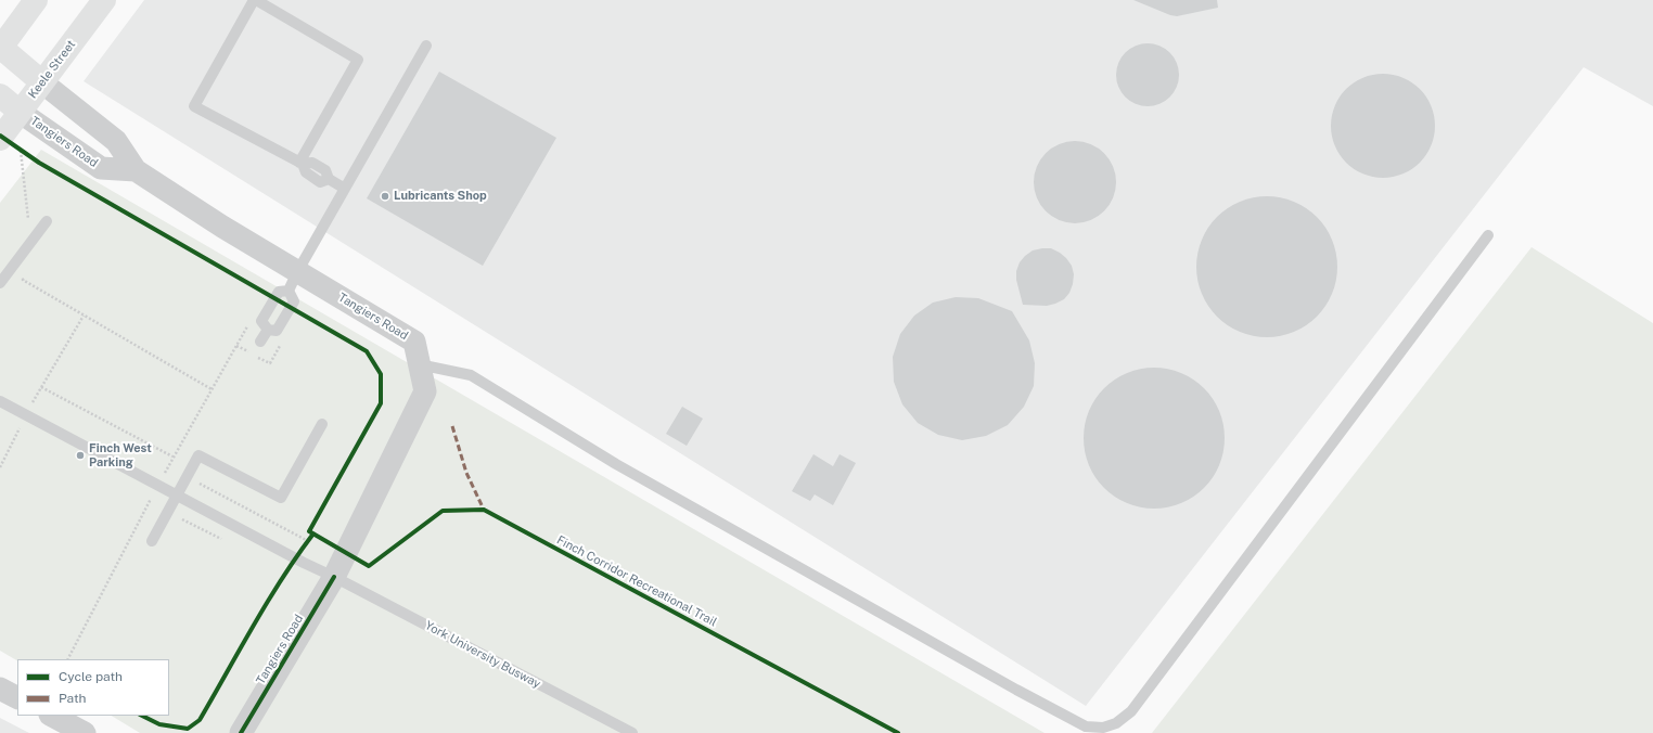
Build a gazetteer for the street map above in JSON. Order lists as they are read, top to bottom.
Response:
{
  "streets": {
    "main road": ["Keele Street"],
    "street": ["Tangiers Road"],
    "lane": ["York University Busway"],
    "cycle path": ["Finch Corridor Recreational Trail"]
  },
  "crossings": [
    ["Keele Street", "Tangiers Road"],
    ["Tangiers Road", "York University Busway"]
  ],
  "places": ["Lubricants Shop", "Finch West Parking"],
  "legend": ["Cycle path", "Path"]
}
